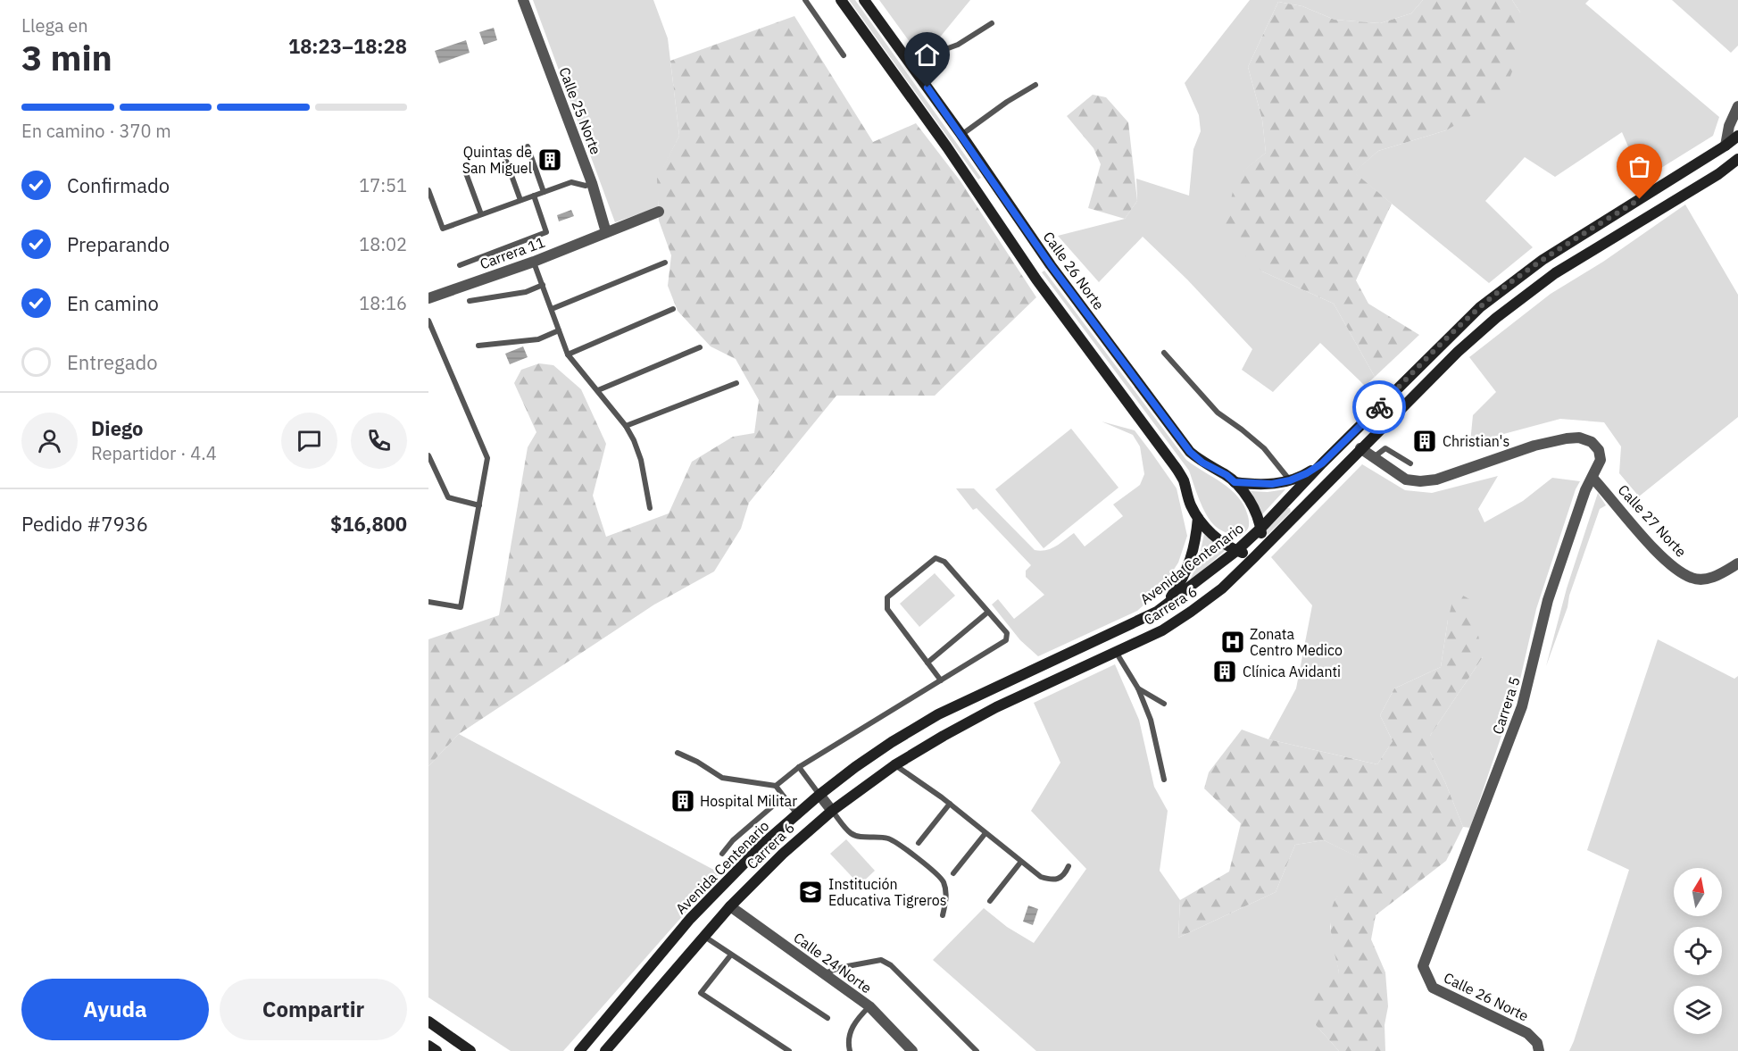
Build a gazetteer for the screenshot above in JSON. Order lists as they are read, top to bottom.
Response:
{
  "streets": {
    "main road": ["Calle 26 Norte", "Avenida Centenario", "Carrera 6"],
    "street": [
      "Calle 25 Norte",
      "Carrera 11",
      "Calle 27 Norte",
      "Carrera 5",
      "Calle 24 Norte"
    ]
  },
  "crossings": [
    ["Calle 25 Norte", "Carrera 11"],
    ["Calle 26 Norte", "Avenida Centenario"],
    ["Calle 26 Norte", "Carrera 6"],
    ["Calle 26 Norte", "Carrera 5"],
    ["Calle 27 Norte", "Carrera 5"],
    ["Carrera 6", "Calle 24 Norte"]
  ],
  "places": {
    "building": [
      "Quintas de San Miguel",
      "Christian's",
      "Clínica Avidanti",
      "Hospital Militar"
    ],
    "hospital": ["Zonata Centro Medico"],
    "school or university": ["Institución Educativa Tigreros"]
  },
  "north": "top",
  "page": {
    "heading": ["3 min", "Llega en", "18:23–18:28"],
    "panel": [
      "Diego",
      "Repartidor · 4.4",
      "Pedido #7936",
      "$16,800"
    ],
    "bar": "En camino · 370 m",
    "list": [
      ["Confirmado", "17:51"],
      ["Preparando", "18:02"],
      ["En camino", "18:16"],
      "Entregado"
    ],
    "buttons": ["Ayuda", "Compartir"]
  }
}
